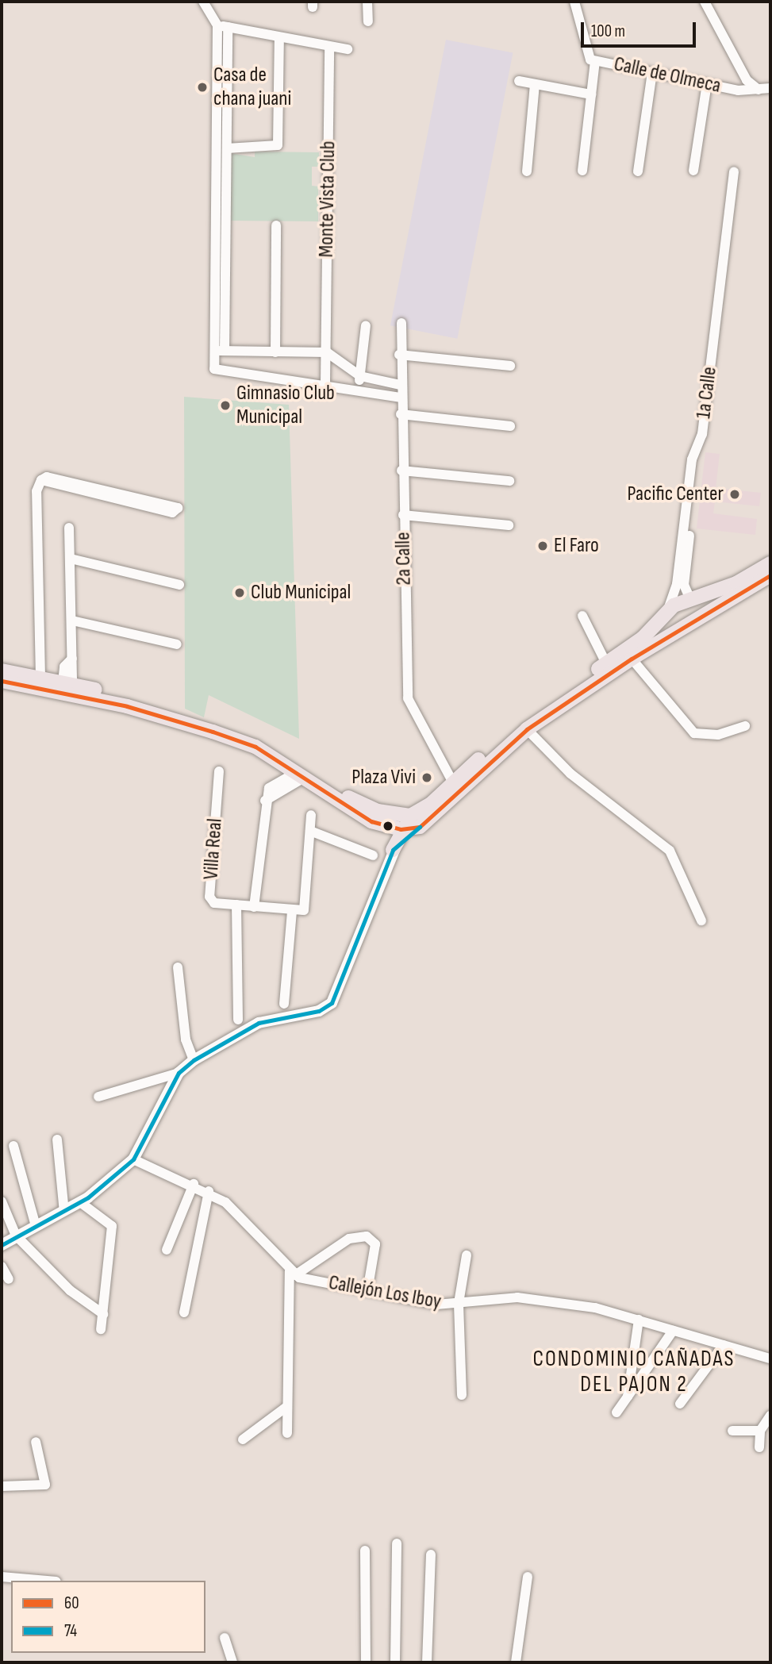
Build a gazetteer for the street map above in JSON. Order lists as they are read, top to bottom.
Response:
{
  "streets": {
    "street": [
      "Calle de Olmeca",
      "Monte Vista Club",
      "1a Calle",
      "2a Calle",
      "Villa Real",
      "Callejón Los Iboy"
    ]
  },
  "districts": ["CONDOMINIO CAÑADAS DEL PAJON 2"],
  "places": [
    "Casa de chana juani",
    "Gimnasio Club Municipal",
    "Pacific Center",
    "El Faro",
    "Club Municipal",
    "Plaza Vivi"
  ],
  "lines": ["transit line 60", "transit line 74"],
  "legend": ["60", "74"],
  "scale_bar": "100 m"
}
